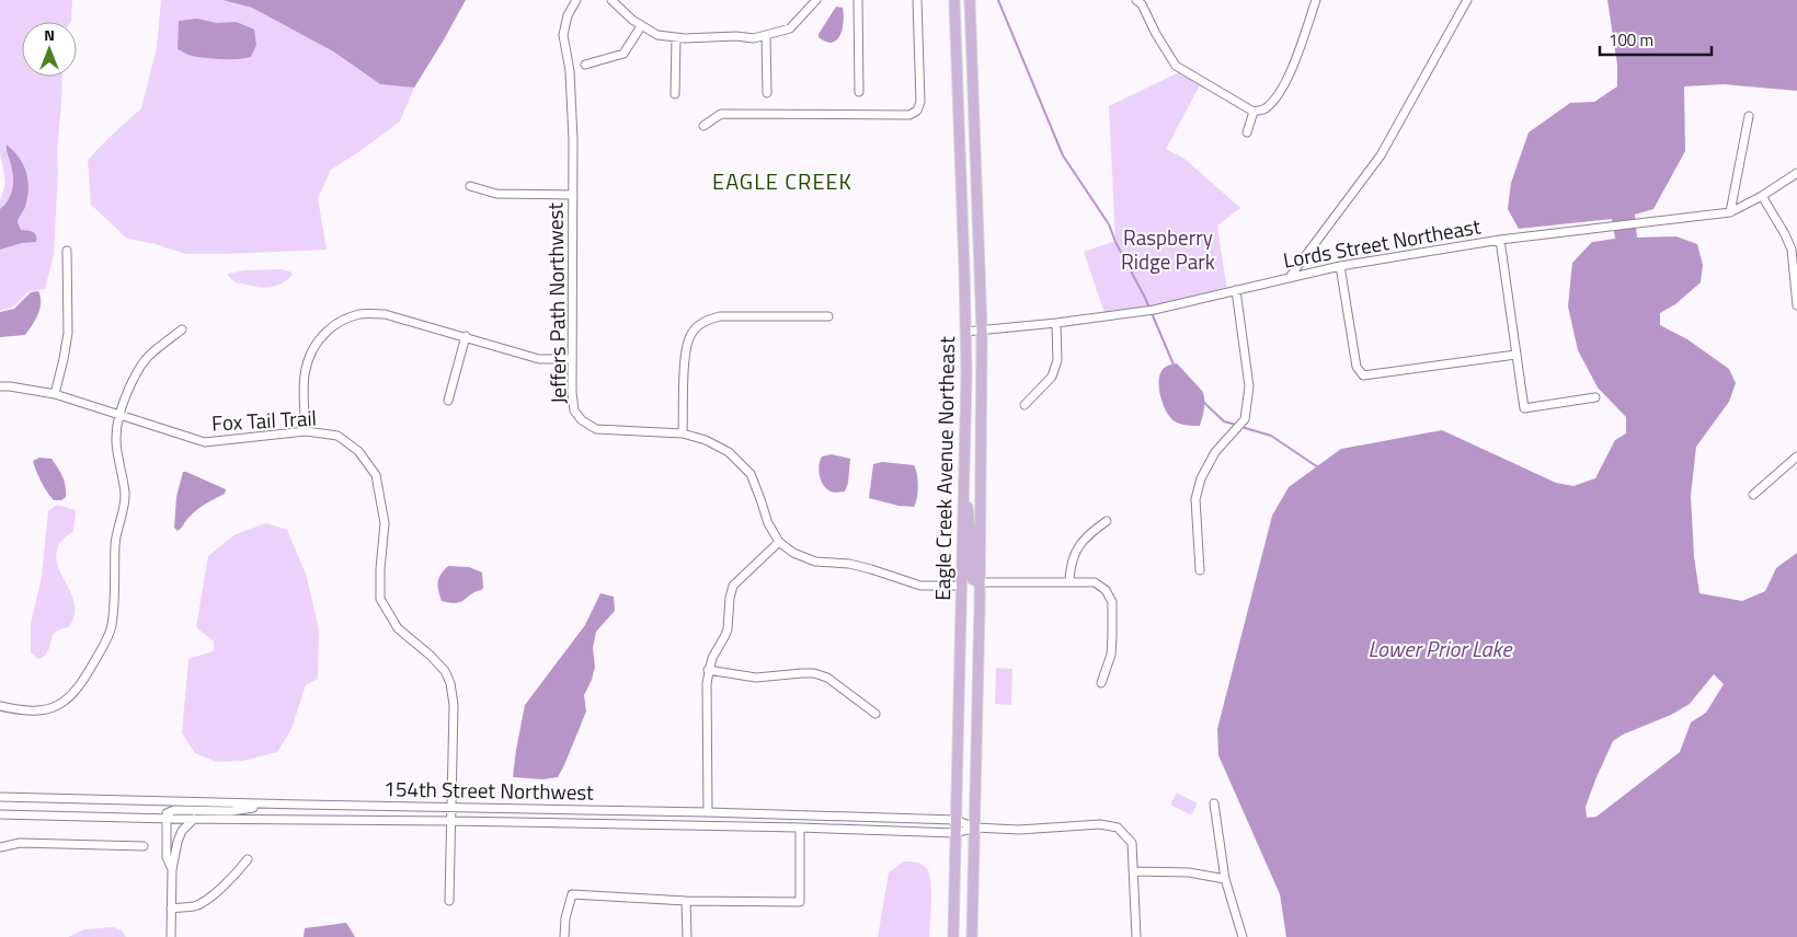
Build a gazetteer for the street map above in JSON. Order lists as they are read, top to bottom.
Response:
{
  "streets": {
    "main road": ["Eagle Creek Avenue Northeast"],
    "street": [
      "Lords Street Northeast",
      "Jeffers Path Northwest",
      "Fox Tail Trail",
      "154th Street Northwest"
    ]
  },
  "crossings": [
    ["Lords Street Northeast", "Eagle Creek Avenue Northeast"],
    ["Fox Tail Trail", "154th Street Northwest"],
    ["Eagle Creek Avenue Northeast", "154th Street Northwest"]
  ],
  "districts": ["EAGLE CREEK"],
  "water": ["Lower Prior Lake"],
  "parks": ["Raspberry Ridge Park"],
  "scale_bar": "100 m",
  "north": "top"
}
